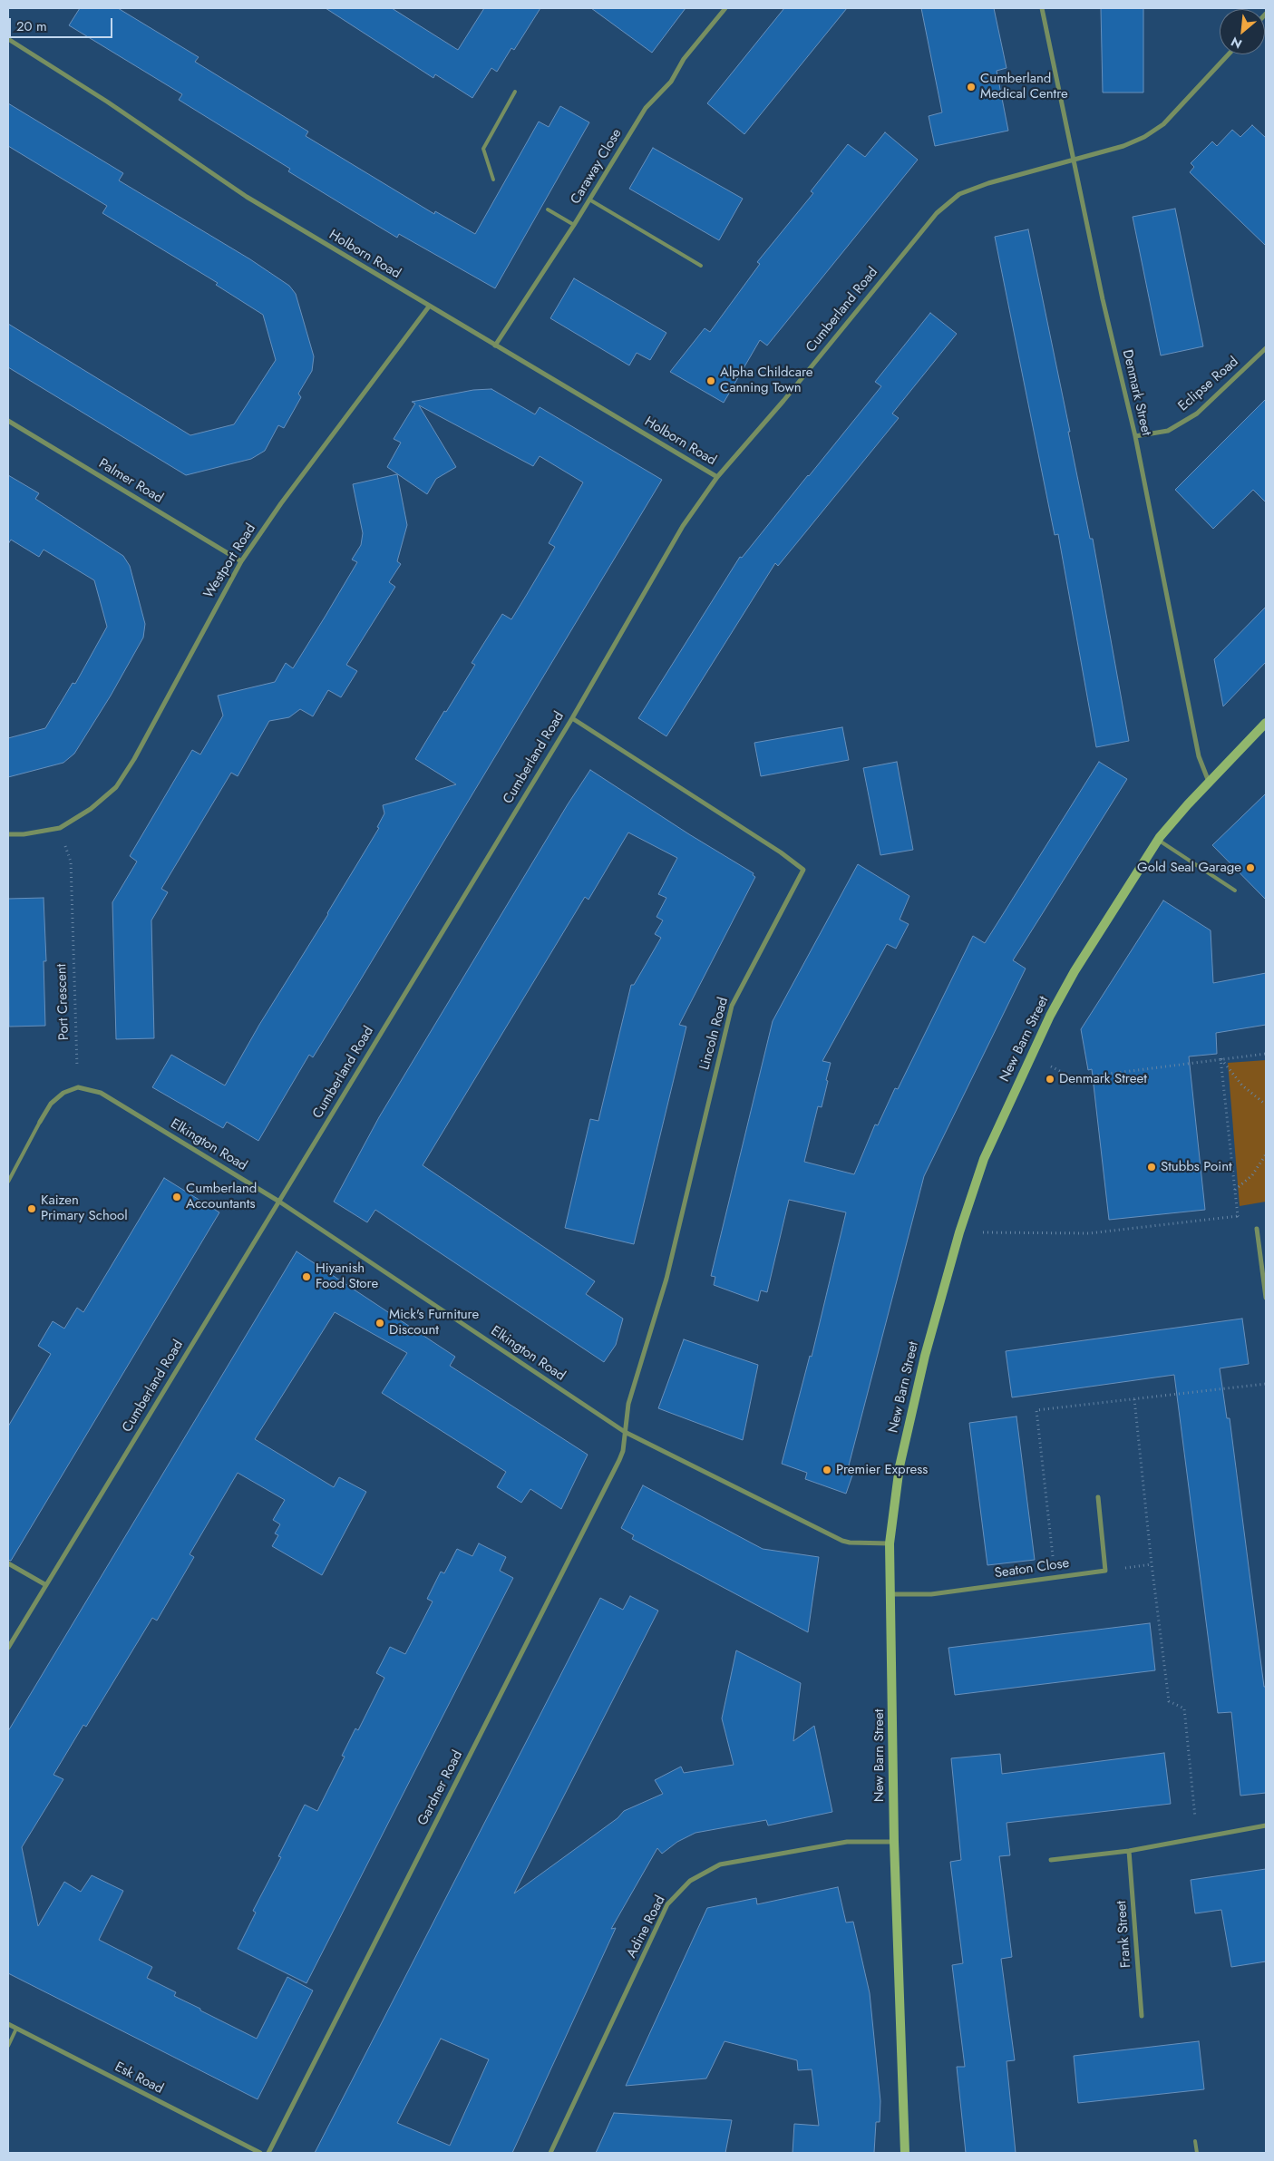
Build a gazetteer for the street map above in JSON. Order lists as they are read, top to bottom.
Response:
{
  "streets": {
    "street": [
      "Caraway Close",
      "Holborn Road",
      "Cumberland Road",
      "Eclipse Road",
      "Denmark Street",
      "Palmer Road",
      "Westport Road",
      "Lincoln Road",
      "New Barn Street",
      "Elkington Road",
      "Seaton Close",
      "Gardner Road",
      "Adine Road",
      "Frank Street",
      "Esk Road"
    ],
    "path": ["Port Crescent"]
  },
  "crossings": [
    ["Caraway Close", "Holborn Road"],
    ["Holborn Road", "Cumberland Road"],
    ["Holborn Road", "Westport Road"],
    ["Cumberland Road", "Denmark Street"],
    ["Cumberland Road", "Lincoln Road"],
    ["Cumberland Road", "Elkington Road"],
    ["Eclipse Road", "Denmark Street"],
    ["Denmark Street", "New Barn Street"],
    ["Palmer Road", "Westport Road"],
    ["Port Crescent", "Elkington Road"],
    ["Lincoln Road", "Elkington Road"],
    ["Lincoln Road", "Gardner Road"],
    ["New Barn Street", "Elkington Road"],
    ["New Barn Street", "Seaton Close"],
    ["New Barn Street", "Adine Road"],
    ["Elkington Road", "Gardner Road"]
  ],
  "places": [
    "Cumberland Medical Centre",
    "Alpha Childcare Canning Town",
    "Gold Seal Garage",
    "Denmark Street",
    "Stubbs Point",
    "Cumberland Accountants",
    "Kaizen Primary School",
    "Hiyanish Food Store",
    "Mick's Furniture Discount",
    "Premier Express"
  ],
  "scale_bar": "20 m",
  "north": "bottom left"
}
